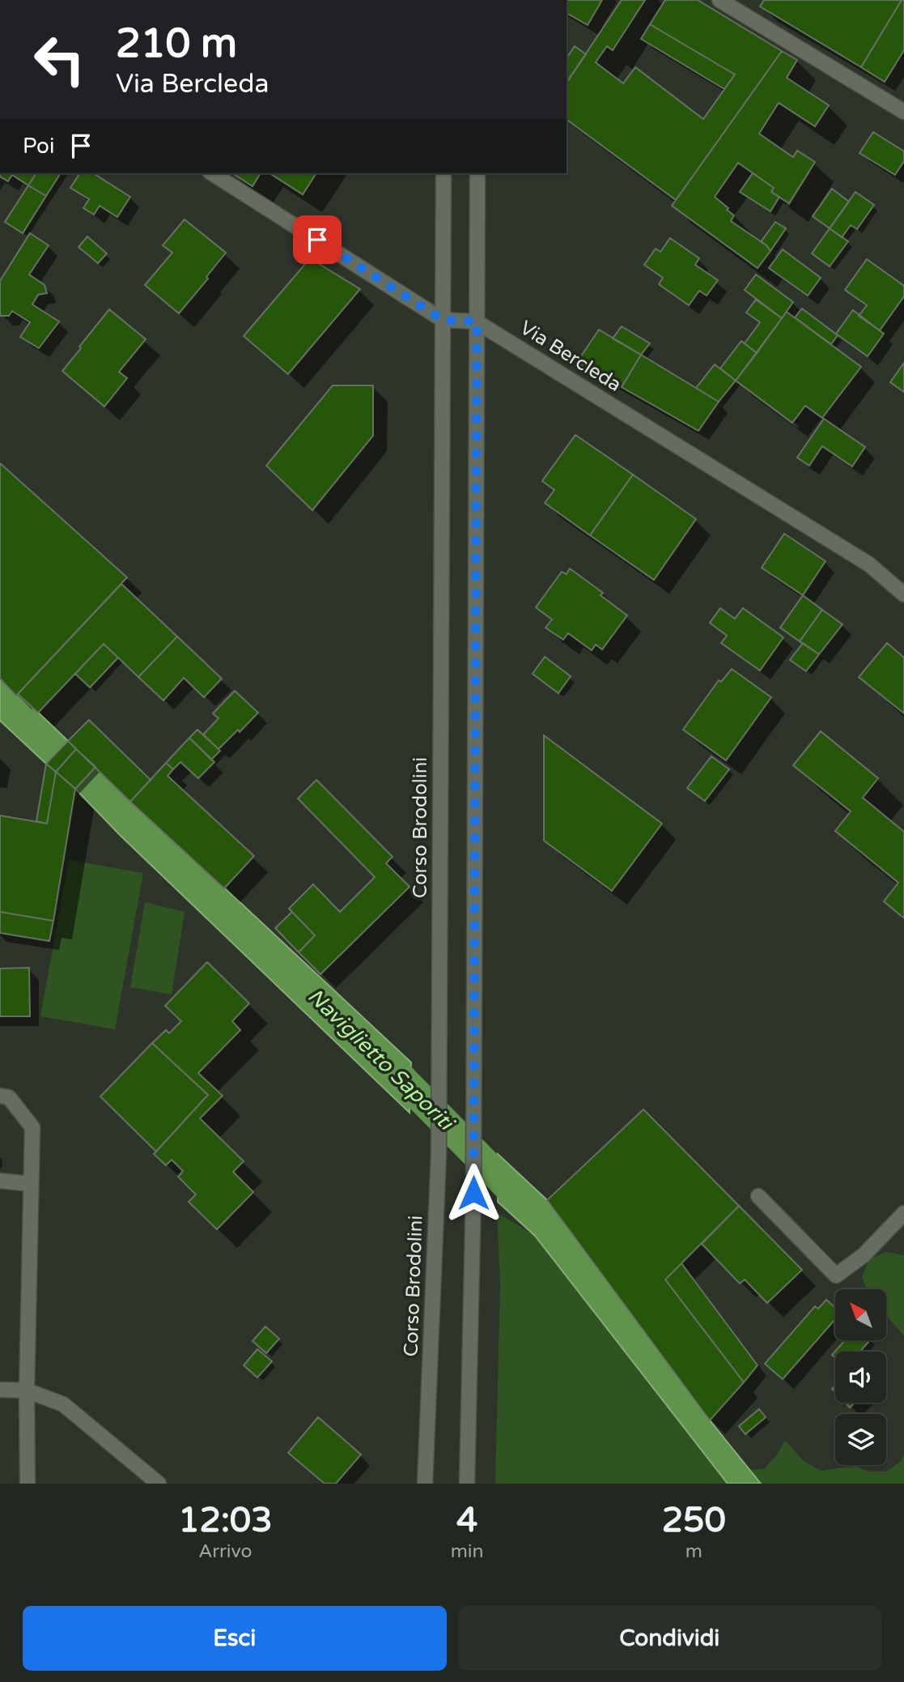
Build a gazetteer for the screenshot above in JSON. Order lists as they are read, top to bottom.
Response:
{
  "streets": {
    "main road": ["Via Bercleda", "Corso Brodolini"]
  },
  "crossings": [
    ["Via Bercleda", "Corso Brodolini"]
  ],
  "water": ["Naviglietto Saporiti"],
  "north": "top left",
  "page": {
    "turn": ["210 m", "Via Bercleda"],
    "then": "Poi",
    "eta": [
      "12:03",
      "Arrivo",
      "4",
      "min",
      "250",
      "m"
    ],
    "buttons": ["Esci", "Condividi"]
  }
}
